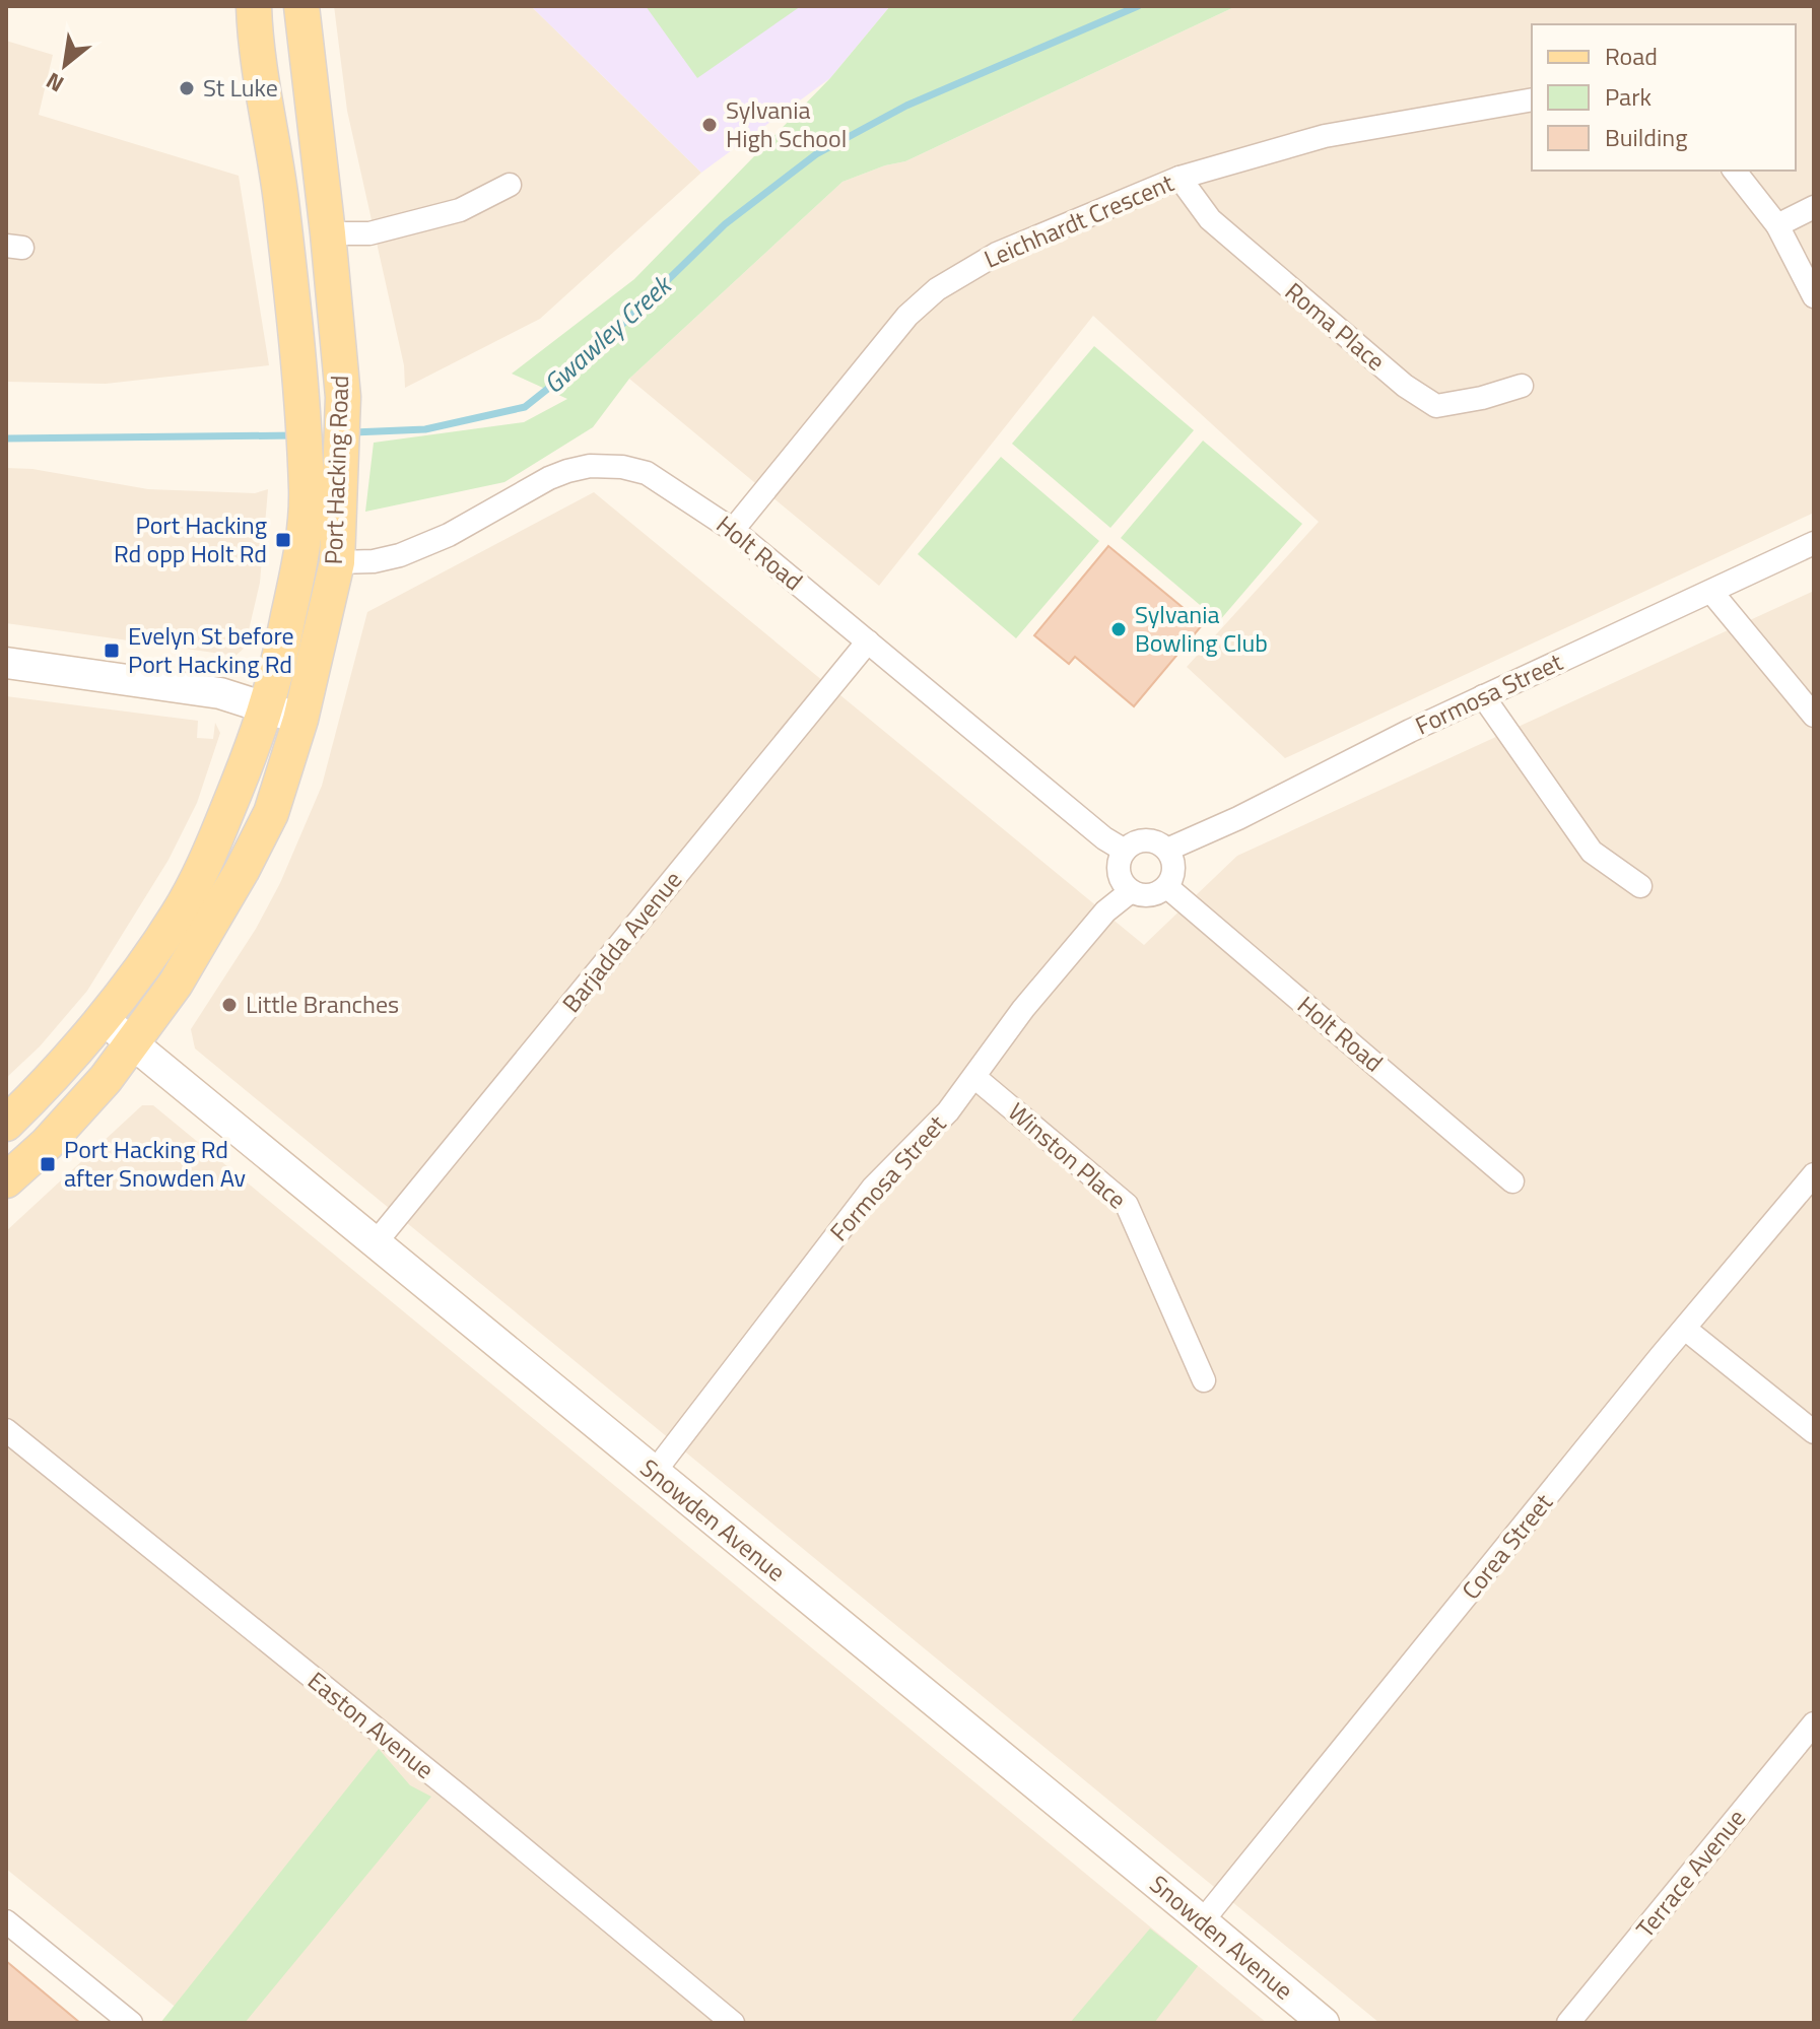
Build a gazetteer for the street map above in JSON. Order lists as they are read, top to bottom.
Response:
{
  "streets": {
    "main road": ["Port Hacking Road"],
    "street": [
      "Leichhardt Crescent",
      "Roma Place",
      "Holt Road",
      "Formosa Street",
      "Barjadda Avenue",
      "Winston Place",
      "Snowden Avenue",
      "Corea Street",
      "Easton Avenue",
      "Terrace Avenue"
    ]
  },
  "crossings": [
    ["Leichhardt Crescent", "Roma Place"],
    ["Leichhardt Crescent", "Holt Road"],
    ["Port Hacking Road", "Holt Road"],
    ["Port Hacking Road", "Snowden Avenue"],
    ["Holt Road", "Formosa Street"],
    ["Holt Road", "Barjadda Avenue"],
    ["Formosa Street", "Winston Place"],
    ["Formosa Street", "Snowden Avenue"],
    ["Barjadda Avenue", "Snowden Avenue"],
    ["Snowden Avenue", "Corea Street"]
  ],
  "water": ["Gwawley Creek"],
  "places": {
    "other": [
      "St Luke",
      "Sylvania High School",
      "Sylvania Bowling Club",
      "Little Branches"
    ],
    "transit": ["Port Hacking Rd opp Holt Rd", "Evelyn St before Port Hacking Rd", "Port Hacking Rd after Snowden Av"]
  },
  "legend": ["Road", "Park", "Building"],
  "north": "bottom left"
}
